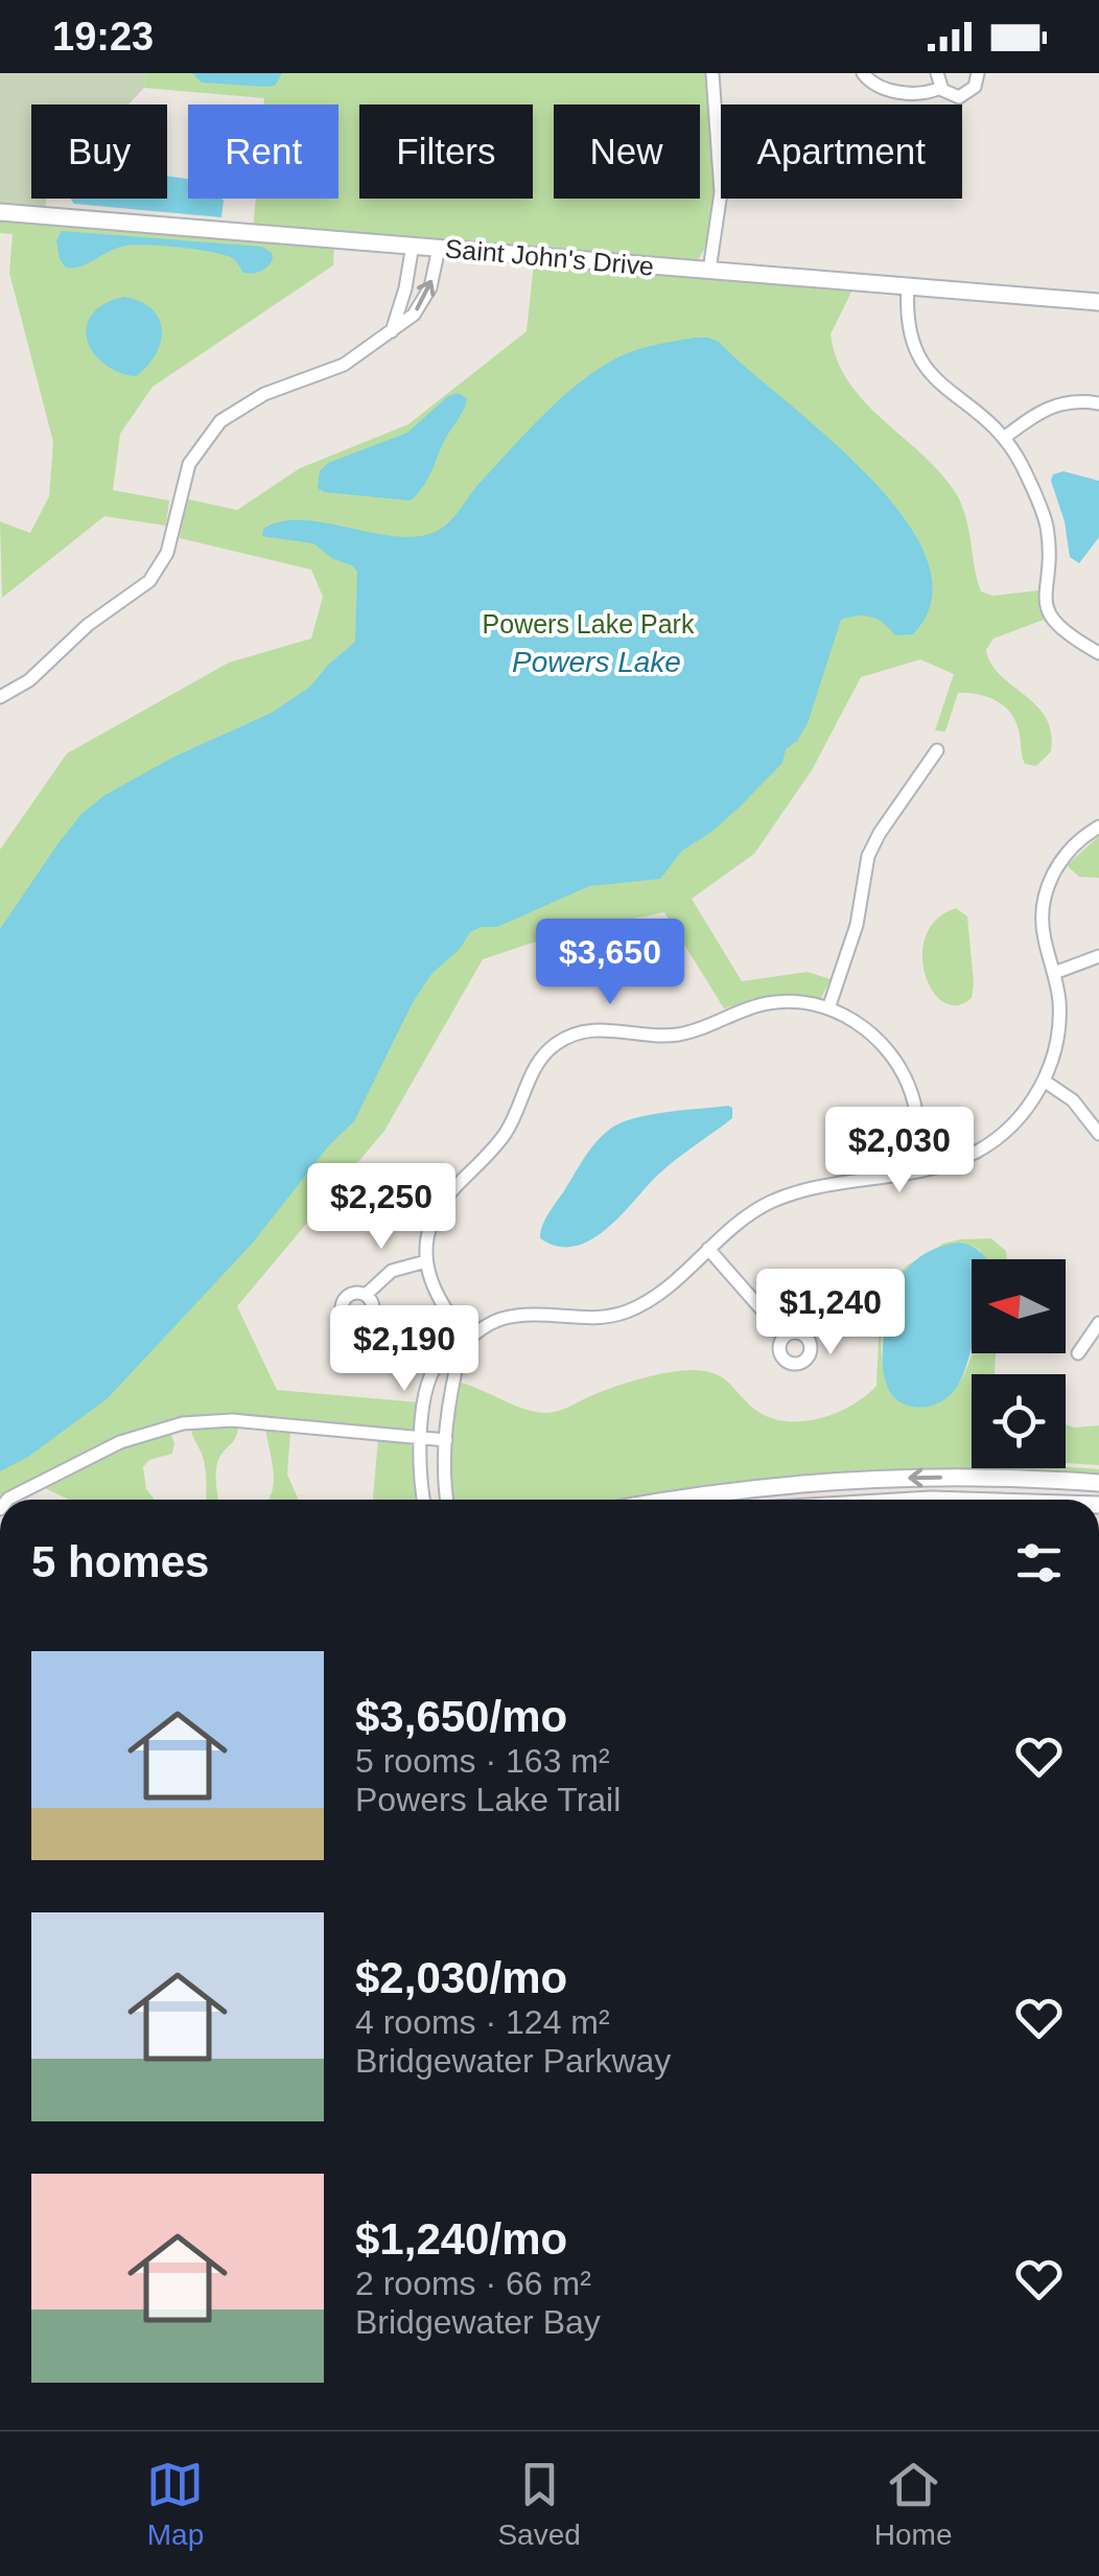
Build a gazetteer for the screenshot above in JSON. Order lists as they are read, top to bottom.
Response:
{
  "streets": {
    "street": ["Saint John's Drive"]
  },
  "water": ["Powers Lake"],
  "parks": ["Powers Lake Park"],
  "north": "left",
  "page": {
    "status": "19:23",
    "chip": [
      "Buy",
      "Rent",
      "Filters",
      "New",
      "Apartment"
    ],
    "price": [
      "$3,650",
      "$2,030",
      "$2,250",
      "$1,240",
      "$2,190"
    ],
    "heading": "5 homes",
    "list": [
      {
        "name": "$3,650/mo",
        "note": "5 rooms · 163 m² · Powers Lake Trail"
      },
      {
        "name": "$2,030/mo",
        "note": "4 rooms · 124 m² · Bridgewater Parkway"
      },
      {
        "name": "$1,240/mo",
        "note": "2 rooms · 66 m² · Bridgewater Bay"
      }
    ],
    "tabs": ["Map", "Saved", "Home"]
  }
}
